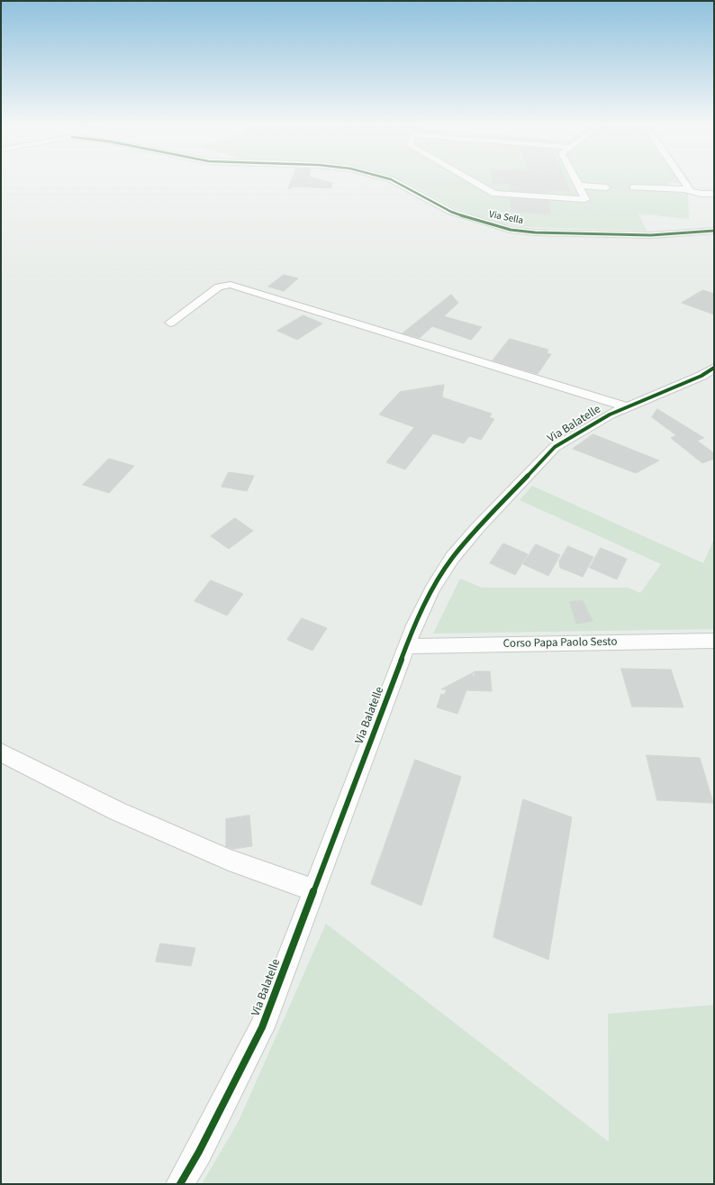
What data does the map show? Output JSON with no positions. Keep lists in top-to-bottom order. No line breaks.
{"streets":{"street":["Via Sella","Via Balatelle","Corso Papa Paolo Sesto"]},"crossings":[["Via Balatelle","Corso Papa Paolo Sesto"]]}
